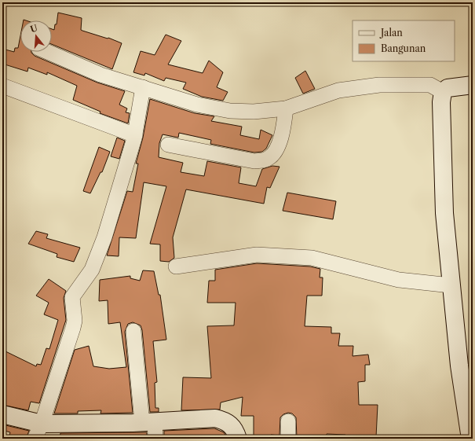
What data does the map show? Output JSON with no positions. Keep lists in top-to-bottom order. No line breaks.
{"legend":["Jalan","Bangunan"],"north":"top"}
